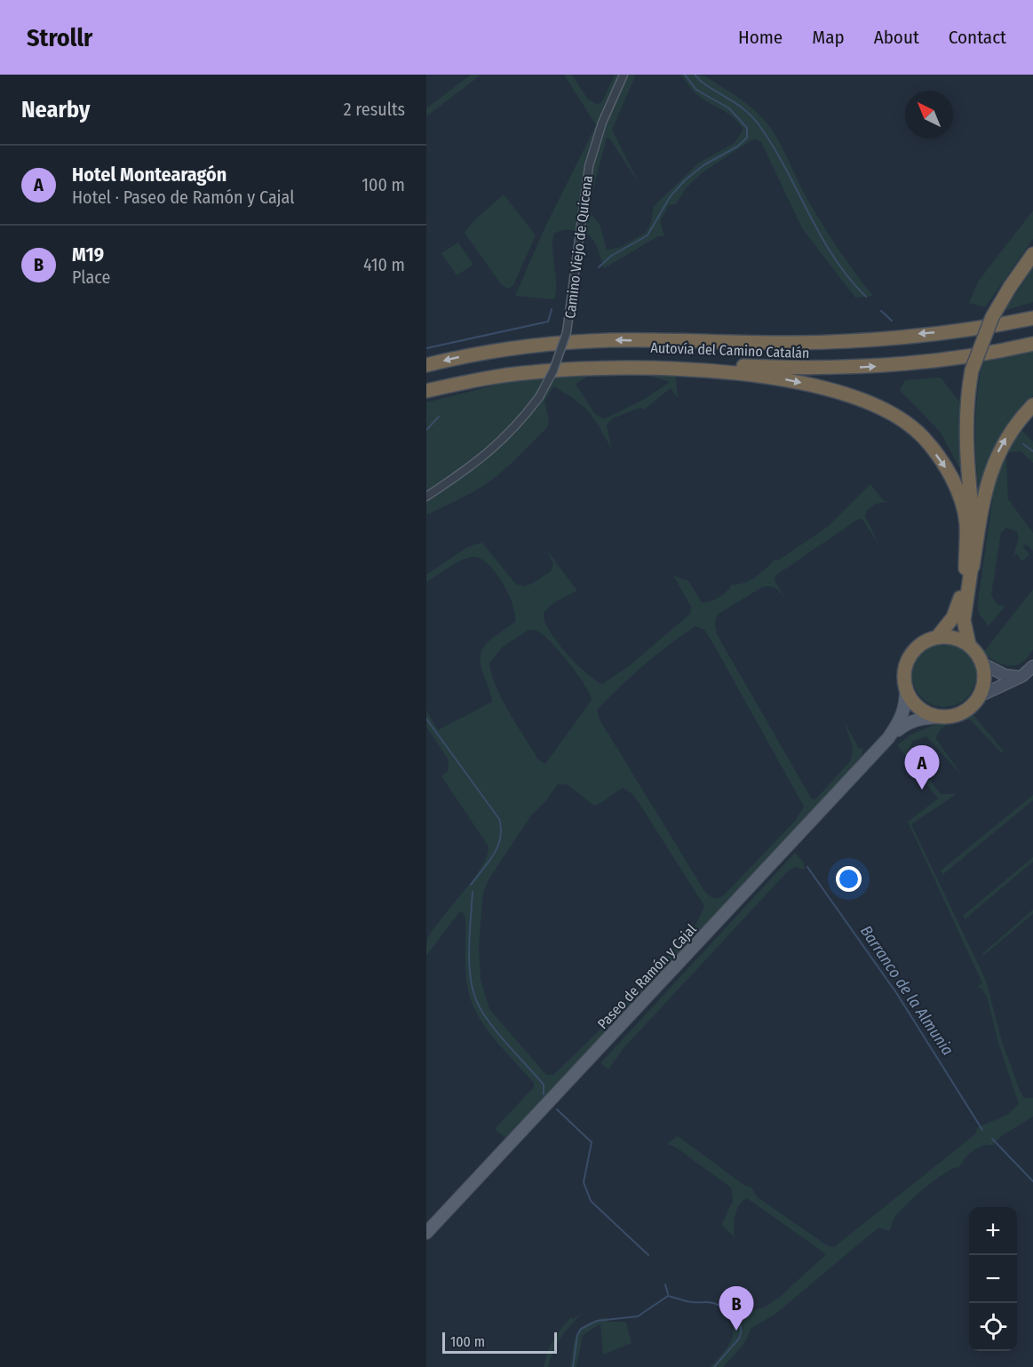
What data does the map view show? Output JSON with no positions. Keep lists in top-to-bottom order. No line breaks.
{"streets":{"highway":["Autovía del Camino Catalán"],"main road":["Paseo de Ramón y Cajal"],"street":["Camino Viejo de Quicena"]},"water":["Barranco de la Almunia"],"scale_bar":"100 m","north":"top left","page":{"header":"Strollr","nav":["Home","Map","About","Contact"],"heading":["Nearby","2 results"],"list":[{"mark":"A","name":"Hotel Montearagón","note":"Hotel · Paseo de Ramón y Cajal","value":"100 m"},{"mark":"B","name":"M19","note":"Place","value":"410 m"}],"pins":["A","B"],"map_buttons":["+","−"],"scale":"100 m"}}
